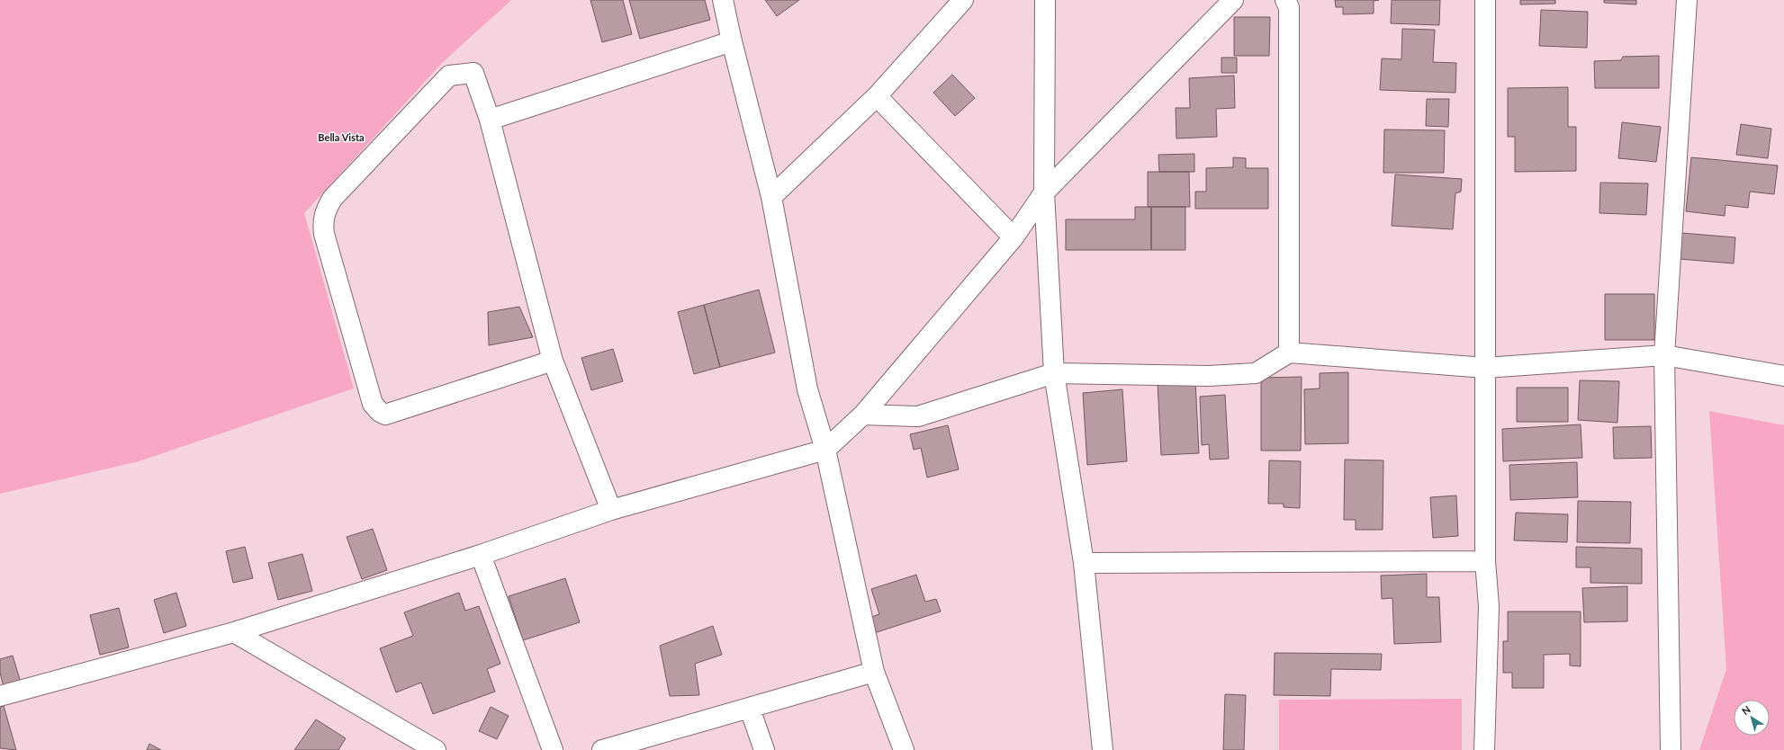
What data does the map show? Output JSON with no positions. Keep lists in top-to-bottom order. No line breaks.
{"districts":["Bella Vista"],"north":"top left"}
